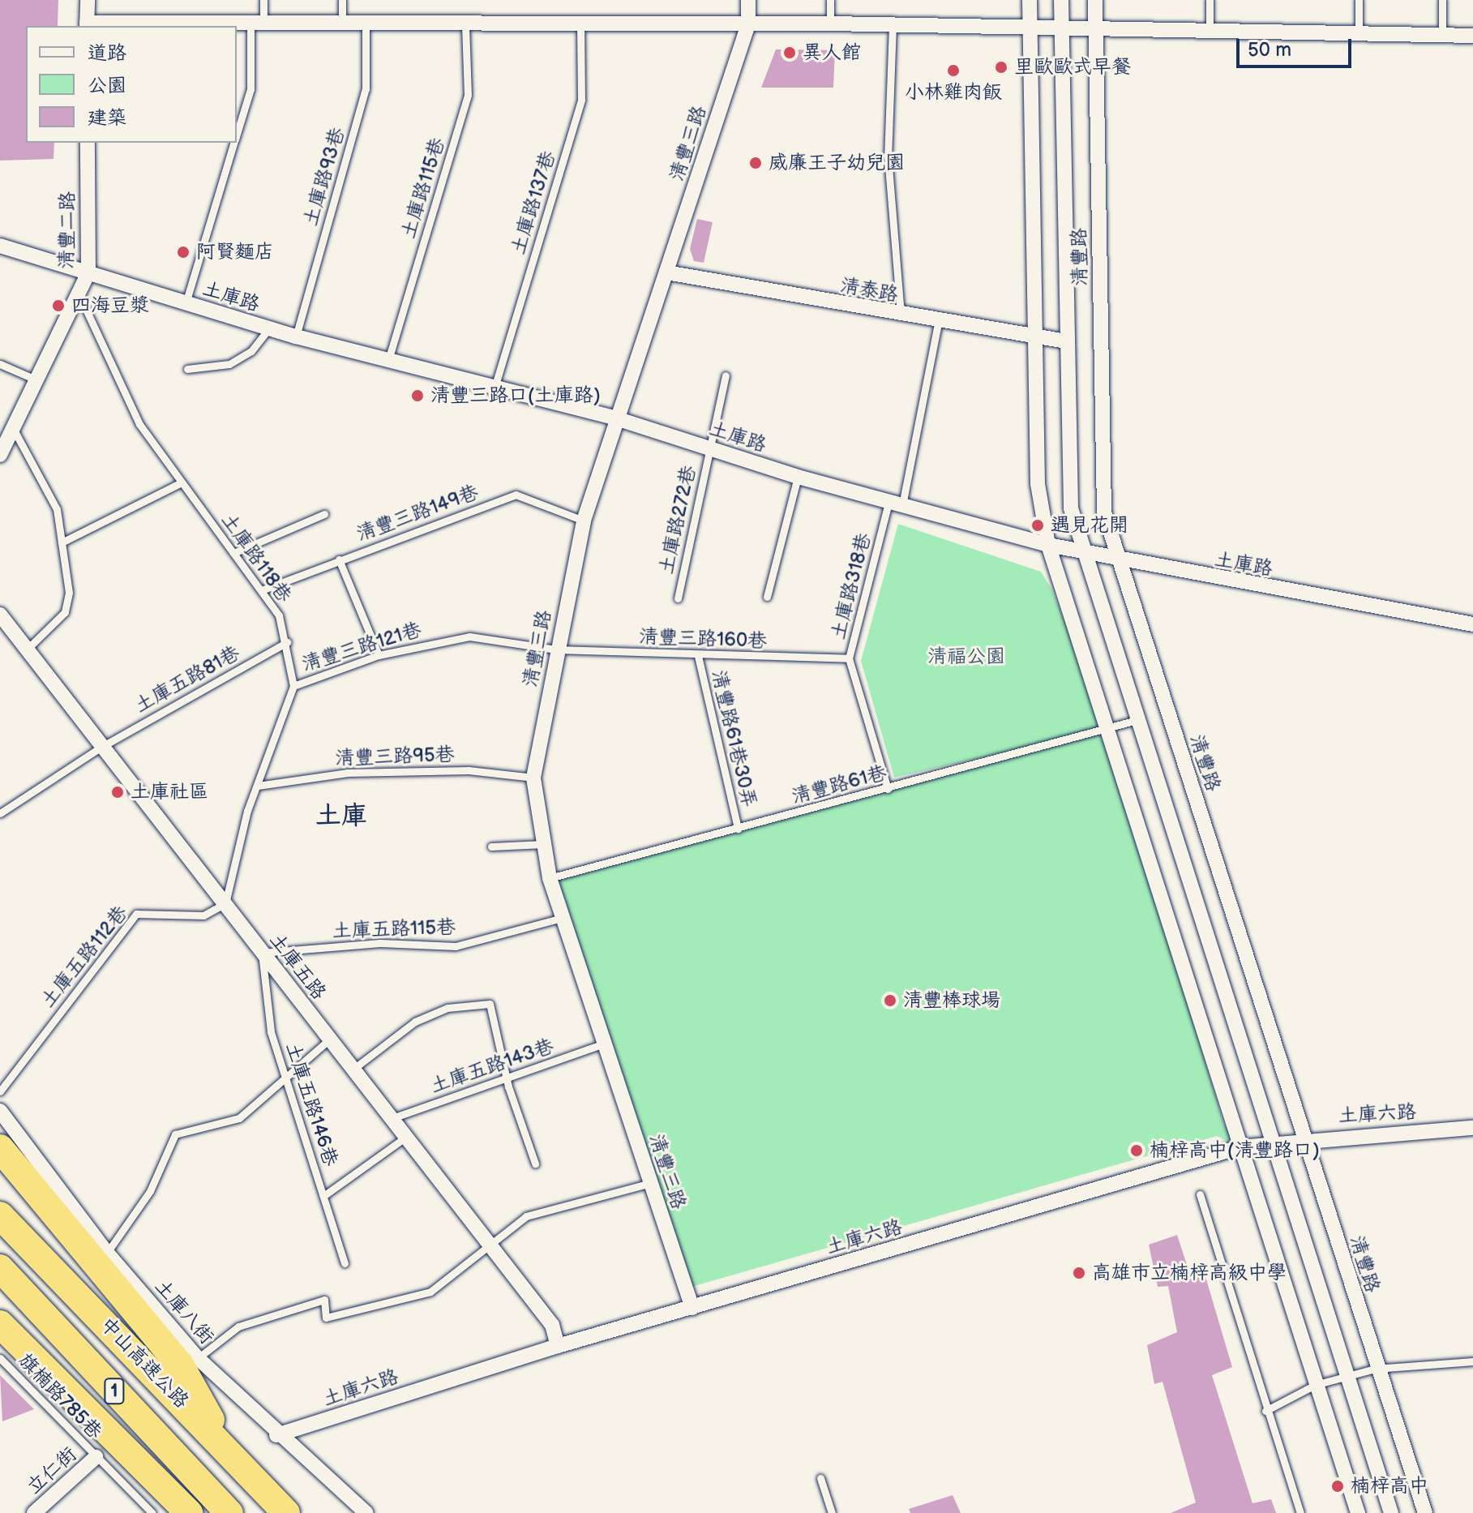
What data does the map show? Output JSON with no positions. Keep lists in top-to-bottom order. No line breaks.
{"streets":{"highway":["中山高速公路","1"],"street":["清豐三路","清豐二路","清豐路","清泰路","土庫路","土庫五路","土庫六路","土庫八街","立仁街"],"lane":["土庫路93巷","土庫路115巷","土庫路137巷","清豐三路149巷","土庫路272巷","土庫路118巷","土庫路318巷","清豐三路160巷","清豐三路121巷","土庫五路81巷","清豐路61巷30弄","清豐三路95巷","清豐路61巷","土庫五路115巷","土庫五路112巷","土庫五路143巷","土庫五路146巷","旗楠路785巷"]},"crossings":[["清豐三路","清泰路"],["清豐三路","土庫路"],["清豐三路","清豐三路149巷"],["清豐三路","清豐三路160巷"],["清豐三路","清豐三路121巷"],["清豐三路","清豐三路95巷"],["清豐三路","清豐路61巷"],["清豐三路","土庫五路115巷"],["清豐三路","土庫五路143巷"],["清豐三路","土庫六路"],["土庫路93巷","土庫路"],["土庫路115巷","土庫路"],["土庫路137巷","土庫路"],["清豐二路","土庫路"],["清豐二路","土庫路118巷"],["清豐路","清泰路"],["清豐路","土庫路"],["清豐路","清豐路61巷"],["清豐路","土庫六路"],["清泰路","土庫路318巷"],["土庫路","土庫路272巷"],["土庫路","土庫路318巷"],["清豐三路149巷","土庫路118巷"],["土庫路118巷","清豐三路121巷"],["土庫路118巷","土庫五路81巷"],["土庫路118巷","清豐三路95巷"],["土庫路118巷","土庫五路112巷"],["土庫路118巷","土庫五路"],["土庫路318巷","清豐三路160巷"],["土庫路318巷","清豐路61巷"],["清豐三路160巷","清豐三路121巷"],["清豐三路160巷","清豐路61巷30弄"],["土庫五路81巷","土庫五路"],["清豐路61巷30弄","清豐路61巷"],["土庫五路115巷","土庫五路"],["土庫五路115巷","土庫五路146巷"],["土庫五路112巷","土庫五路"],["土庫五路","土庫五路143巷"],["土庫五路","土庫五路146巷"],["土庫五路","土庫六路"],["土庫六路","土庫八街"],["旗楠路785巷","立仁街"]],"districts":["土庫"],"parks":["清福公園"],"places":["異人館","里歐歐式早餐","小林雞肉飯","威廉王子幼兒園","阿賢麵店","四海豆漿","清豐三路口(土庫路)","遇見花開","土庫社區","清豐棒球場","楠梓高中(清豐路口)","高雄市立楠梓高級中學","楠梓高中"],"legend":["道路","公園","建築"],"scale_bar":"50 m"}
